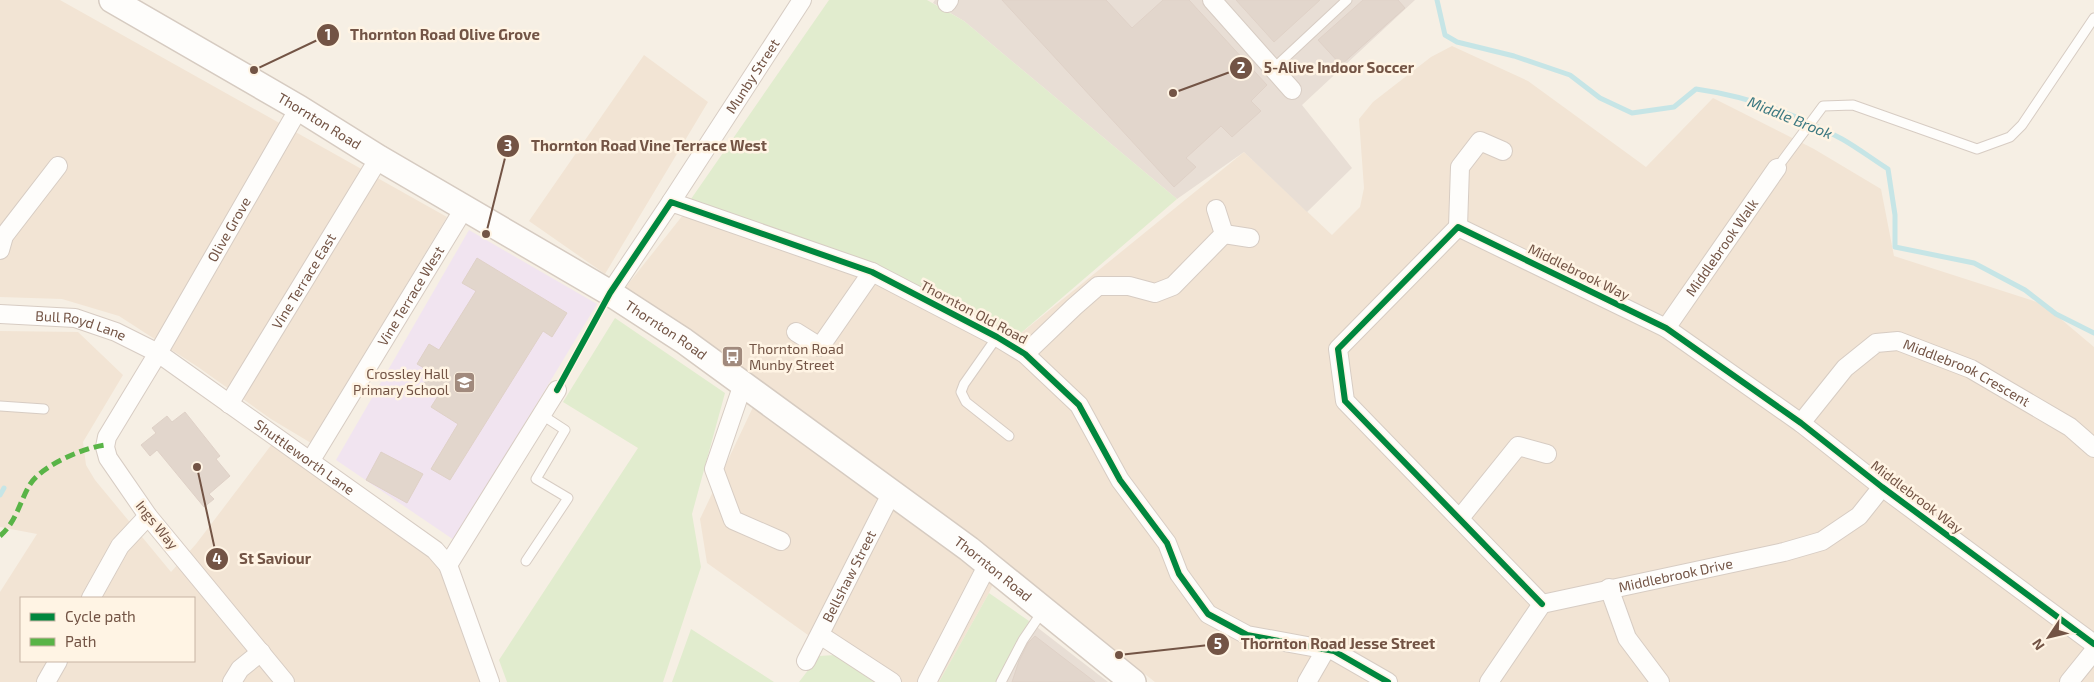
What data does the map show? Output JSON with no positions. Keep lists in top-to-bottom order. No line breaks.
{"streets":{"main road":["Thornton Road"],"street":["Munby Street","Olive Grove","Middlebrook Walk","Middlebrook Way","Vine Terrace East","Vine Terrace West","Thornton Old Road","Bull Royd Lane","Middlebrook Crescent","Shuttleworth Lane","Ings Way","Middlebrook Drive","Bellshaw Street"]},"crossings":[["Munby Street","Thornton Old Road"],["Thornton Road","Olive Grove"],["Thornton Road","Vine Terrace East"],["Thornton Road","Vine Terrace West"],["Thornton Road","Bellshaw Street"],["Olive Grove","Bull Royd Lane"],["Olive Grove","Shuttleworth Lane"],["Olive Grove","Ings Way"],["Middlebrook Walk","Middlebrook Way"],["Middlebrook Way","Middlebrook Crescent"],["Middlebrook Way","Middlebrook Drive"],["Vine Terrace East","Shuttleworth Lane"],["Vine Terrace West","Shuttleworth Lane"],["Bull Royd Lane","Shuttleworth Lane"],["Bull Royd Lane","Ings Way"],["Shuttleworth Lane","Ings Way"]],"water":["Middle Brook"],"places":{"other":["Thornton Road Olive Grove","5-Alive Indoor Soccer","Thornton Road Vine Terrace West","St Saviour","Thornton Road Jesse Street"],"bus stop":["Thornton Road Munby Street"],"school or university":["Crossley Hall Primary School"]},"legend":["Cycle path","Path"],"north":"bottom left"}
